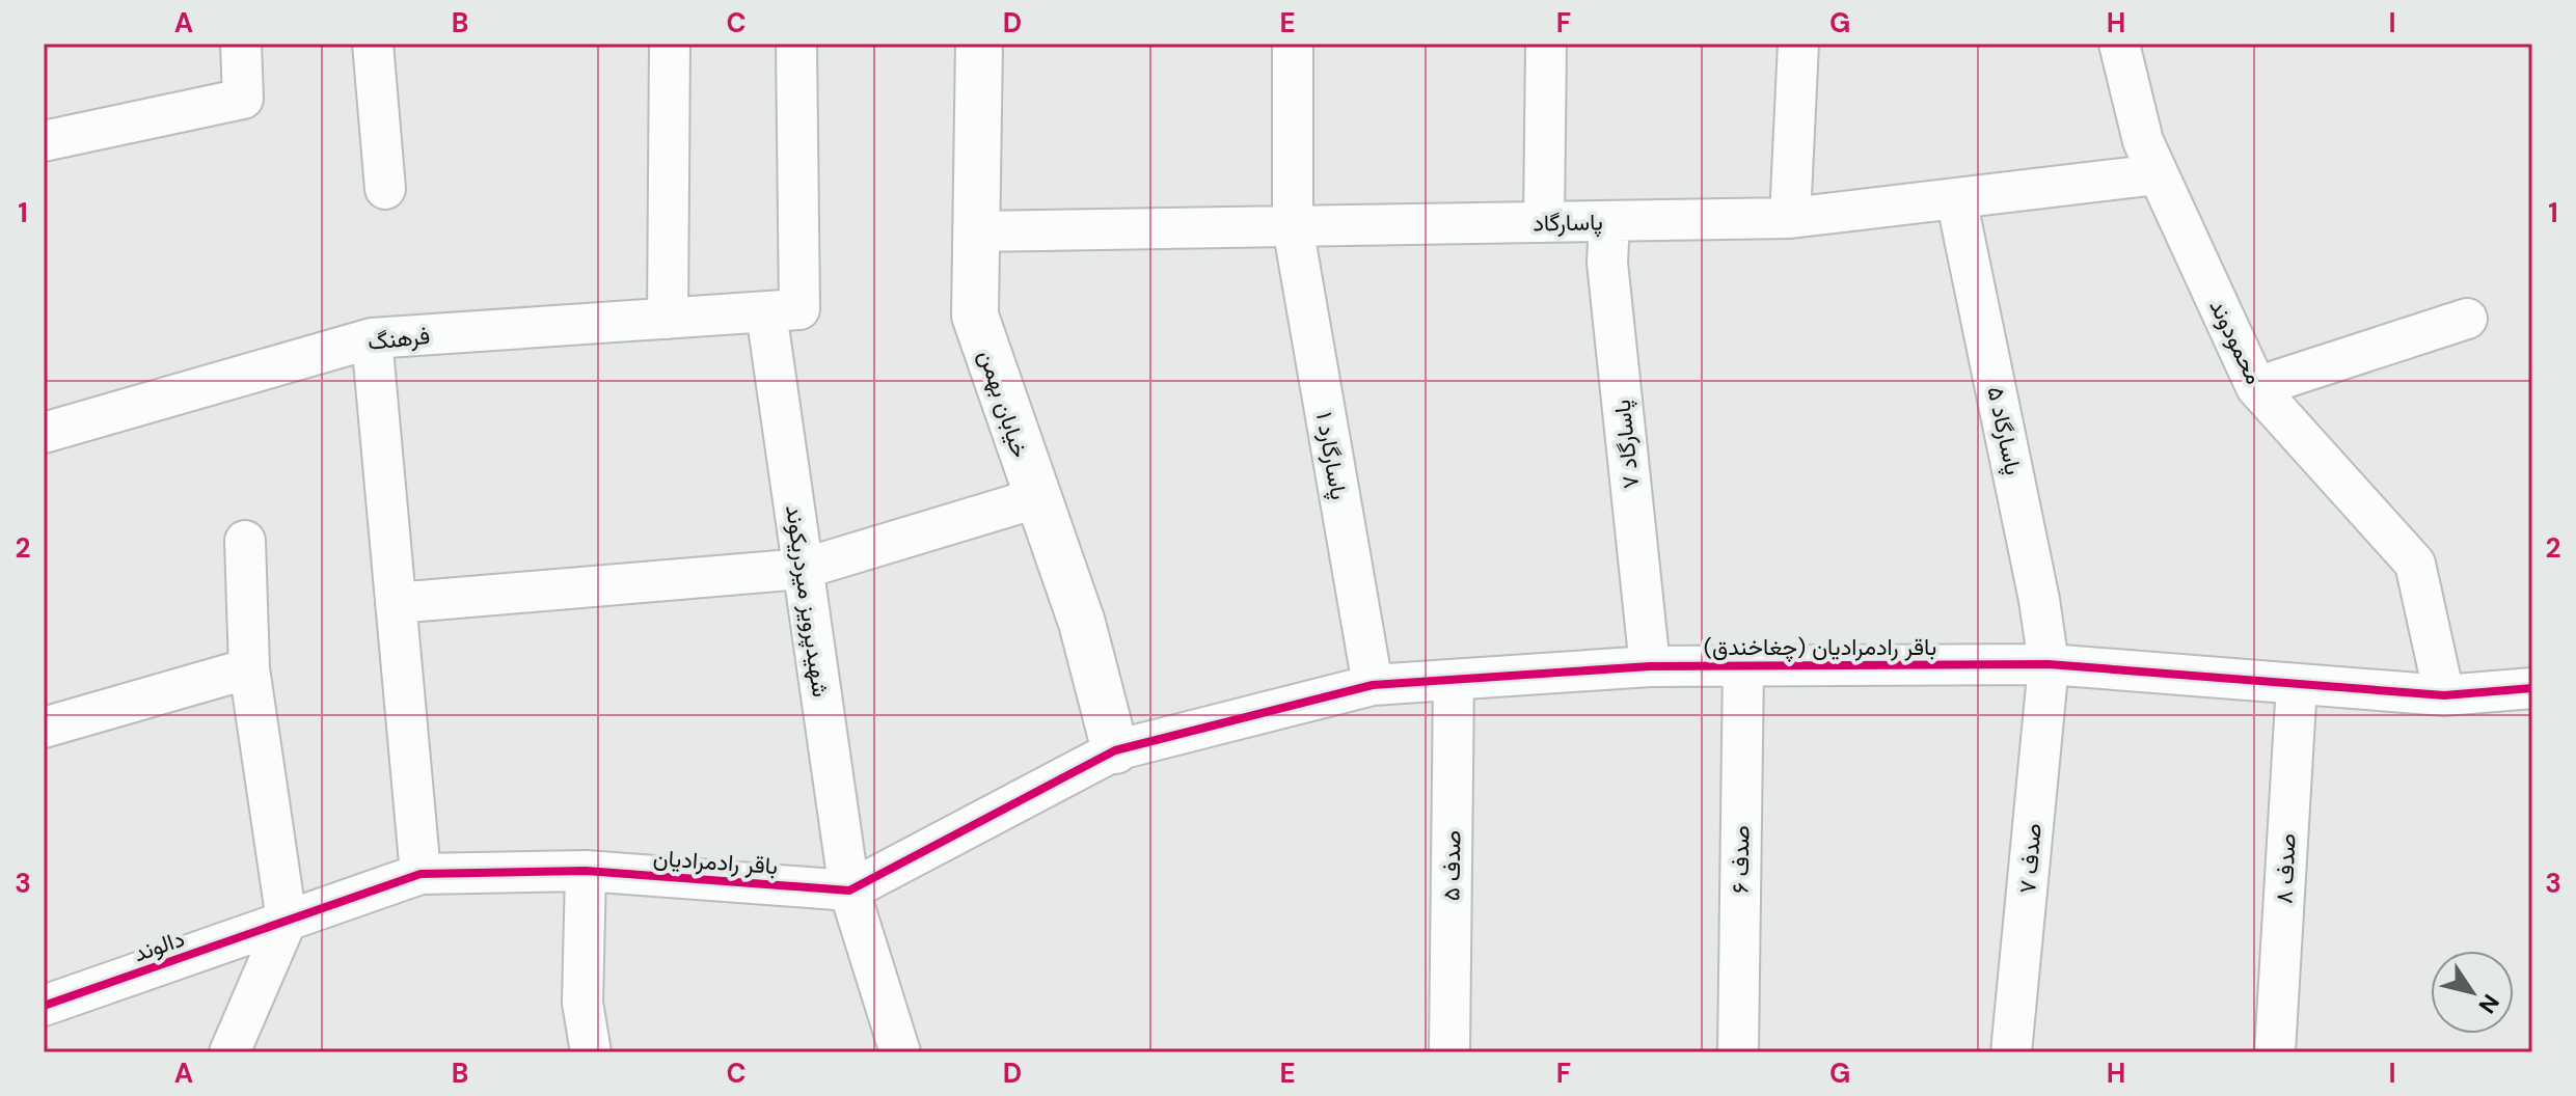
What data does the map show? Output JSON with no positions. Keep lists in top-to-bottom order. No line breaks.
{"streets":{"street":["پاسارگاد","فرهنگ","محمودوند","خیابان بهمن","پاسارگاد ۵","پاسارگاد ۷","پاسارگارد ۱","شهیدپرویز میردریکوند","باقر رادمرادیان (چغاخندق)","صدف ۷","صدف ۶","باقر رادمرادیان","صدف ۵","صدف ۸","دالوند"]},"crossings":[["پاسارگاد","محمودوند"],["پاسارگاد","خیابان بهمن"],["پاسارگاد","پاسارگاد ۵"],["پاسارگاد","پاسارگاد ۷"],["پاسارگاد","پاسارگارد ۱"],["فرهنگ","شهیدپرویز میردریکوند"],["محمودوند","باقر رادمرادیان (چغاخندق)"],["خیابان بهمن","باقر رادمرادیان (چغاخندق)"],["پاسارگاد ۵","باقر رادمرادیان (چغاخندق)"],["پاسارگاد ۵","صدف ۷"],["پاسارگاد ۷","باقر رادمرادیان (چغاخندق)"],["پاسارگارد ۱","باقر رادمرادیان (چغاخندق)"],["شهیدپرویز میردریکوند","باقر رادمرادیان"],["باقر رادمرادیان (چغاخندق)","صدف ۷"],["باقر رادمرادیان (چغاخندق)","صدف ۶"],["باقر رادمرادیان (چغاخندق)","صدف ۵"],["باقر رادمرادیان (چغاخندق)","صدف ۸"],["باقر رادمرادیان","دالوند"]],"north":"bottom right","grid":{"columns":["A","B","C","D","E","F","G","H","I"],"rows":["1","2","3"]}}
